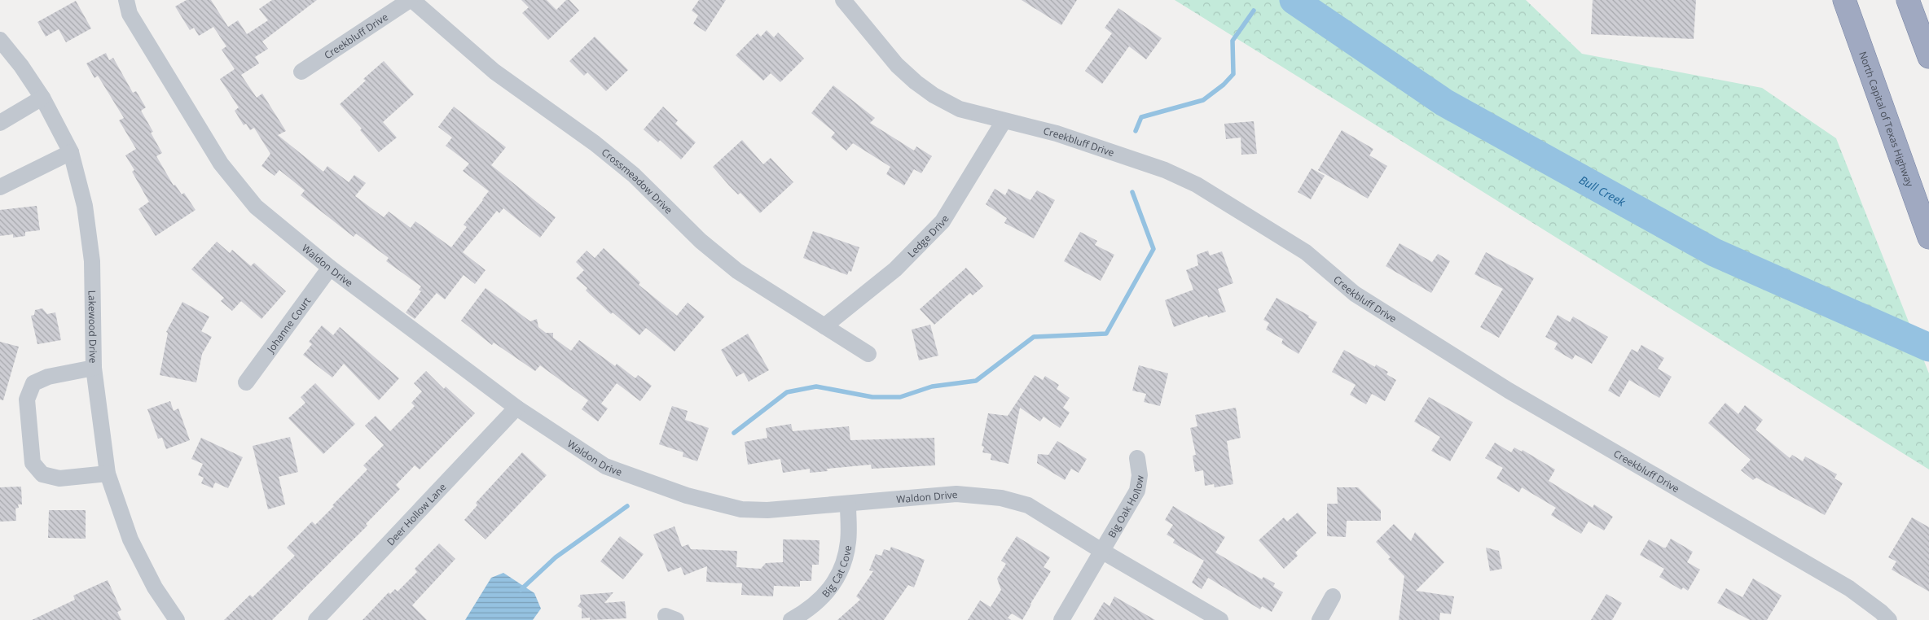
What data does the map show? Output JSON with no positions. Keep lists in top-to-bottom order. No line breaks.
{"streets":{"highway":["North Capital of Texas Highway"],"street":["Creekbluff Drive","Crossmeadow Drive","Ledge Drive","Waldon Drive","Johanne Court","Lakewood Drive","Big Oak Hollow","Deer Hollow Lane","Big Cat Cove"]},"crossings":[["Creekbluff Drive","Crossmeadow Drive"],["Creekbluff Drive","Ledge Drive"],["Crossmeadow Drive","Ledge Drive"],["Waldon Drive","Johanne Court"],["Waldon Drive","Big Oak Hollow"],["Waldon Drive","Deer Hollow Lane"],["Waldon Drive","Big Cat Cove"]],"water":["Bull Creek"]}
